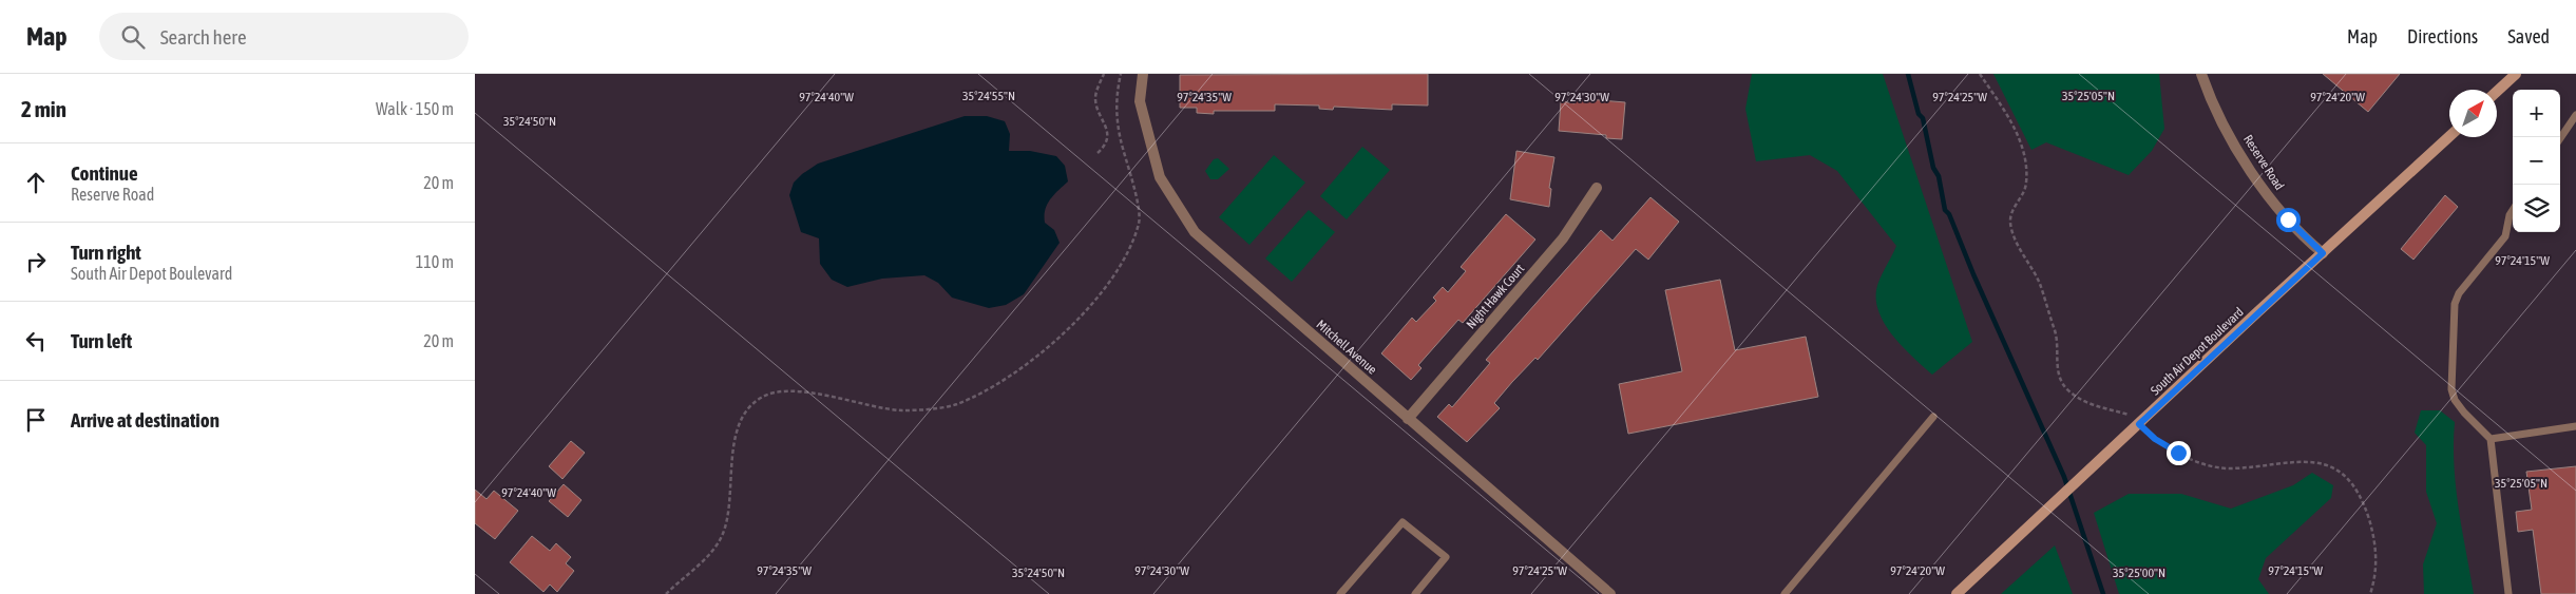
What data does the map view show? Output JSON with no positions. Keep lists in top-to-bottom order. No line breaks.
{"streets":{"street":["Reserve Road","Night Hawk Court","Mitchell Avenue","South Air Depot Boulevard"]},"crossings":[["Reserve Road","South Air Depot Boulevard"],["Night Hawk Court","Mitchell Avenue"]],"north":"top right","page":{"header":"Map","search":"Search here","nav":["Map","Directions","Saved"],"heading":["2 min","Walk · 150 m"],"map_buttons":["+","−"],"list":[["Continue","Reserve Road","20 m"],["Turn right","South Air Depot Boulevard","110 m"],["Turn left","20 m"],"Arrive at destination"]},"coordinates":["35°24'55\"N","35°25'05\"N","97°24'40\"W","97°24'35\"W","97°24'30\"W","97°24'25\"W","97°24'20\"W","35°24'50\"N","97°24'15\"W","35°25'00\"N"]}
